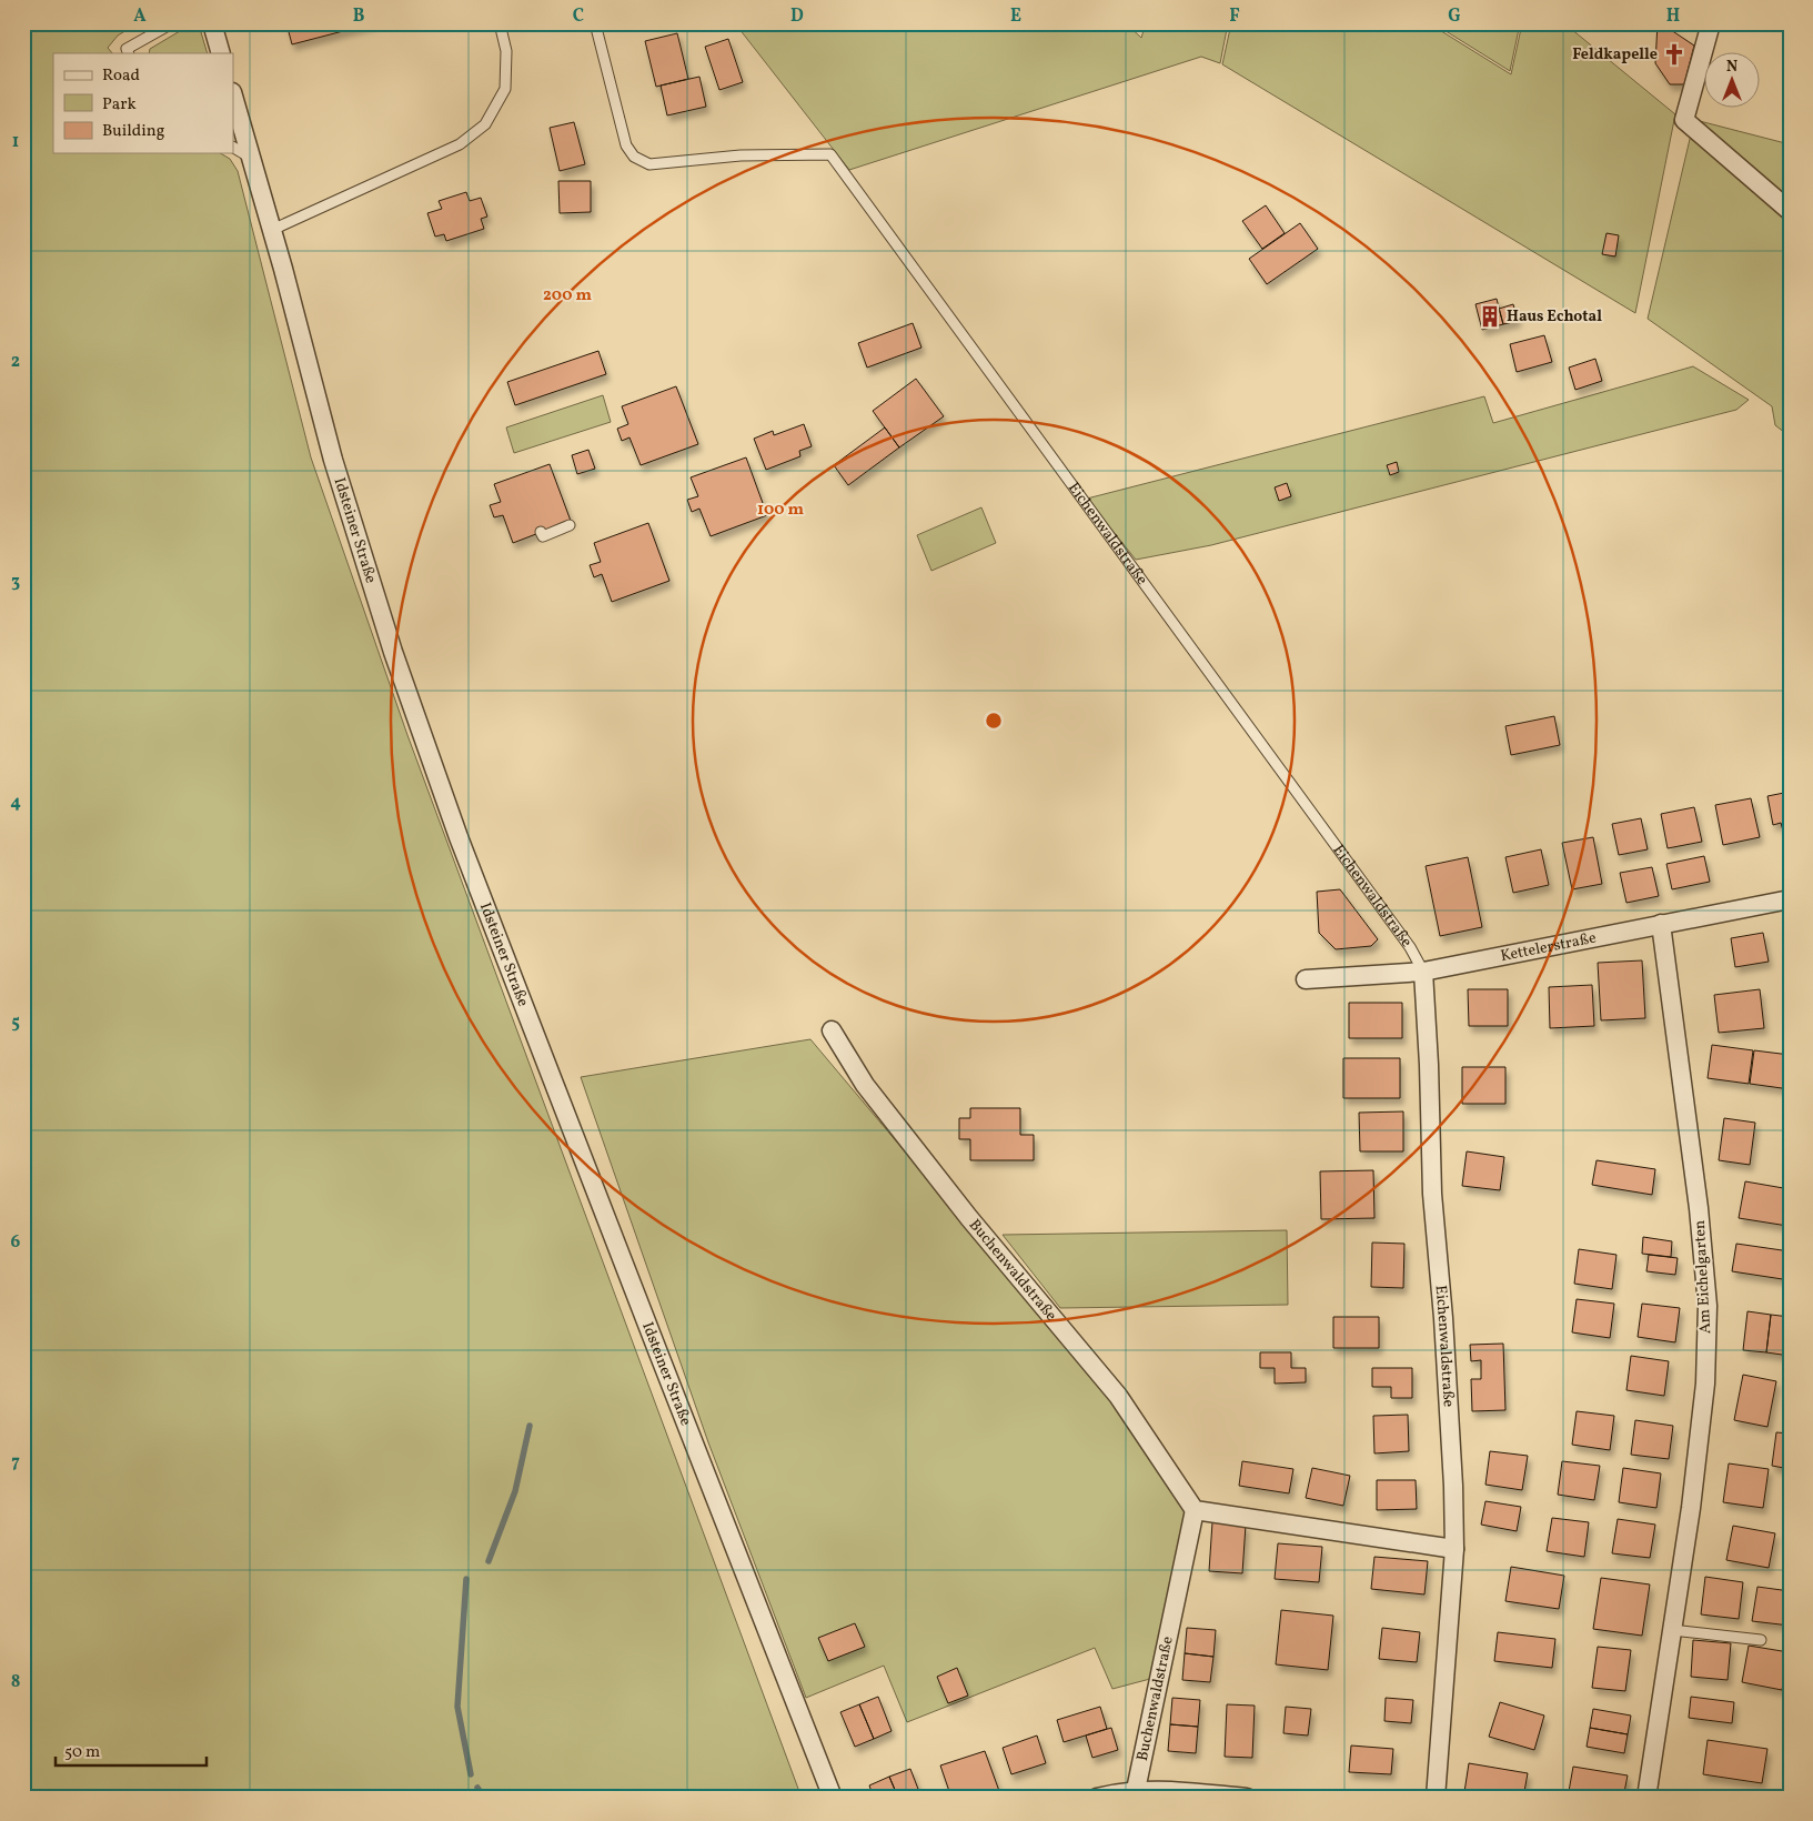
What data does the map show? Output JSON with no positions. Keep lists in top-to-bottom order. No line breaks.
{"streets":{"street":["Idsteiner Straße","Eichenwaldstraße","Kettelerstraße","Buchenwaldstraße","Am Eichelgarten"]},"crossings":[["Eichenwaldstraße","Kettelerstraße"],["Kettelerstraße","Am Eichelgarten"]],"places":{"church":["Feldkapelle"],"building":["Haus Echotal"]},"legend":["Road","Park","Building"],"scale_bar":"50 m","north":"top","grid":{"columns":["A","B","C","D","E","F","G","H"],"rows":["1","2","3","4","5","6","7","8"]},"rings":["200 m","100 m"]}
